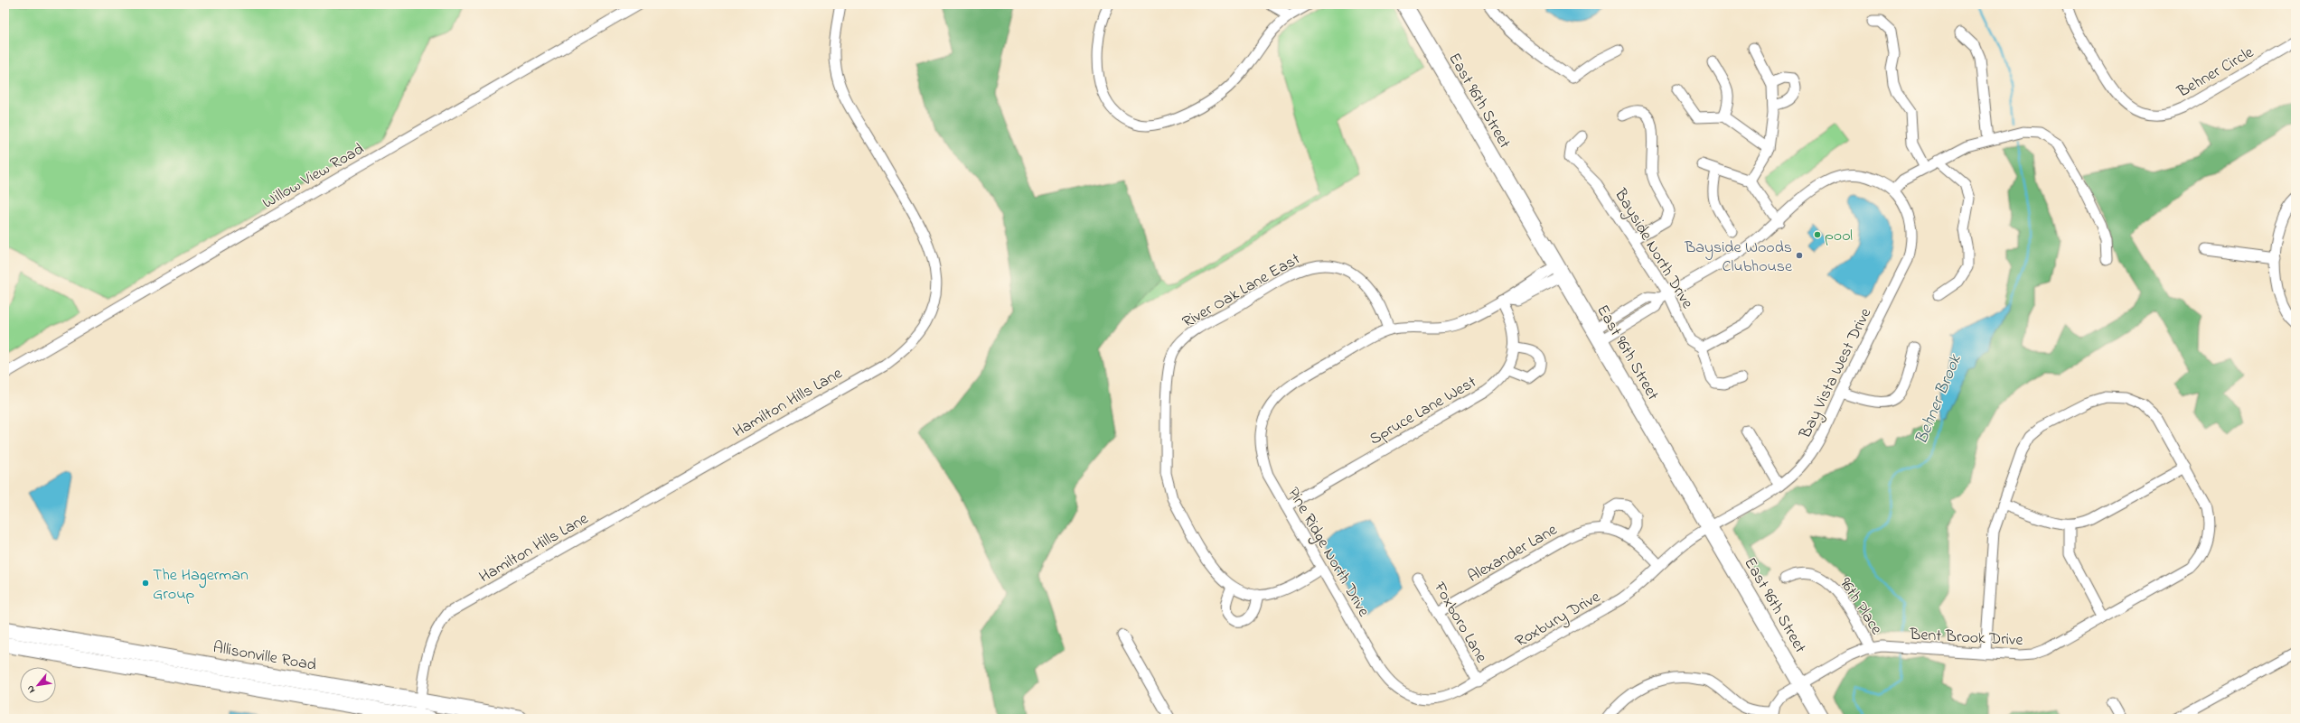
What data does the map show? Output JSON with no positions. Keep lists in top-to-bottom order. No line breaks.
{"streets":{"main road":["East 96th Street","Allisonville Road"],"street":["Behner Circle","Willow View Road","Bayside North Drive","River Oak Lane East","Bay Vista West Drive","Hamilton Hills Lane","Spruce Lane West","Pine Ridge North Drive","Alexander Lane","96th Place","Roxbury Drive","Foxboro Lane","Bent Brook Drive"]},"crossings":[["East 96th Street","Bay Vista West Drive"],["East 96th Street","Roxbury Drive"],["East 96th Street","Bent Brook Drive"],["River Oak Lane East","Pine Ridge North Drive"],["Bay Vista West Drive","Roxbury Drive"],["Hamilton Hills Lane","Allisonville Road"],["Spruce Lane West","Pine Ridge North Drive"],["Pine Ridge North Drive","Roxbury Drive"],["Alexander Lane","Roxbury Drive"],["Alexander Lane","Foxboro Lane"],["96th Place","Bent Brook Drive"],["Roxbury Drive","Foxboro Lane"]],"water":["Behner Brook"],"places":["pool","Bayside Woods Clubhouse","The Hagerman Group"],"north":"bottom left"}
